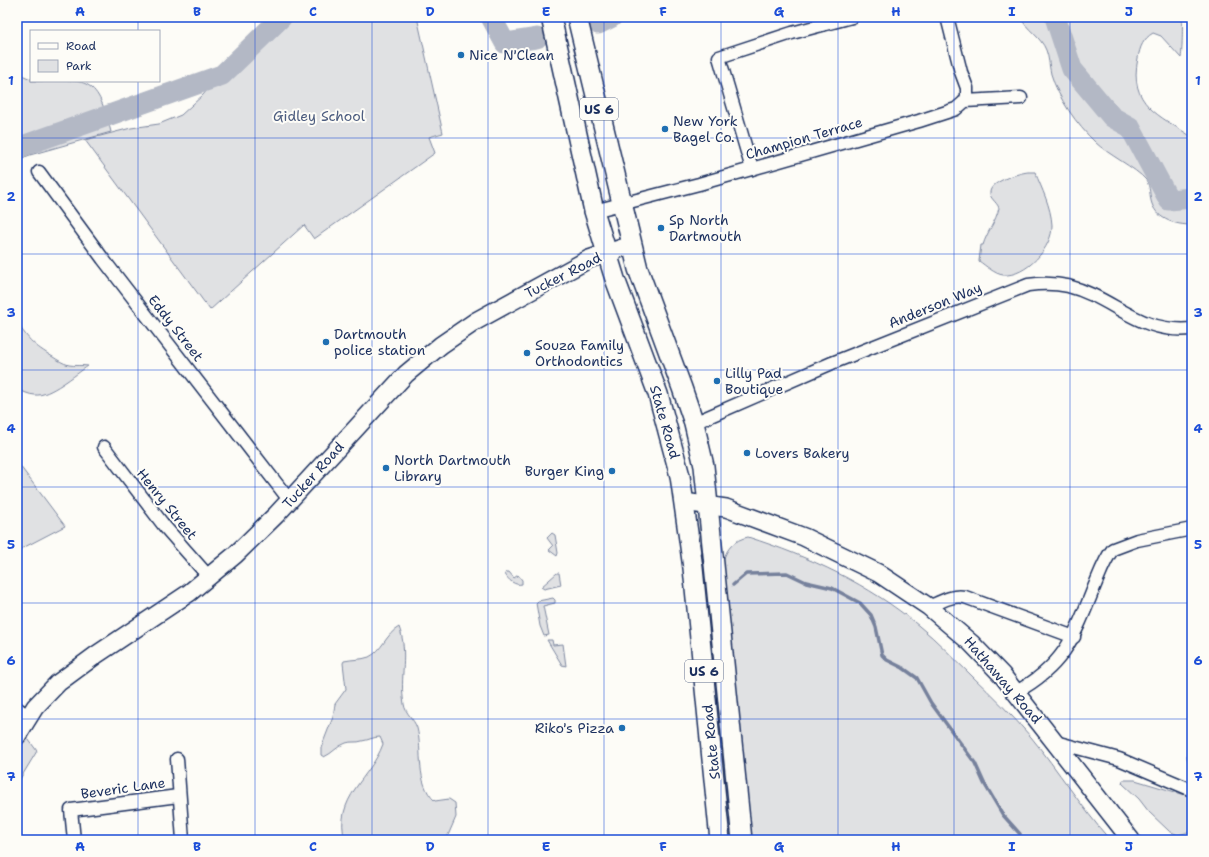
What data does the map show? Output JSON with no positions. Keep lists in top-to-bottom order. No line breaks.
{"streets":{"main road":["US 6","Tucker Road","State Road","Hathaway Road"],"street":["Champion Terrace","Anderson Way","Eddy Street","Henry Street","Beveric Lane"]},"crossings":[["Champion Terrace","State Road"],["Tucker Road","Eddy Street"],["Tucker Road","State Road"],["Tucker Road","Henry Street"],["Anderson Way","State Road"],["State Road","Hathaway Road"]],"parks":["Gidley School"],"places":["Nice N'Clean","New York Bagel Co.","Sp North Dartmouth","Dartmouth police station","Souza Family Orthodontics","Lilly Pad Boutique","Lovers Bakery","North Dartmouth Library","Burger King","Riko's Pizza"],"legend":["Road","Park"],"grid":{"columns":["A","B","C","D","E","F","G","H","I","J"],"rows":["1","2","3","4","5","6","7"]}}
